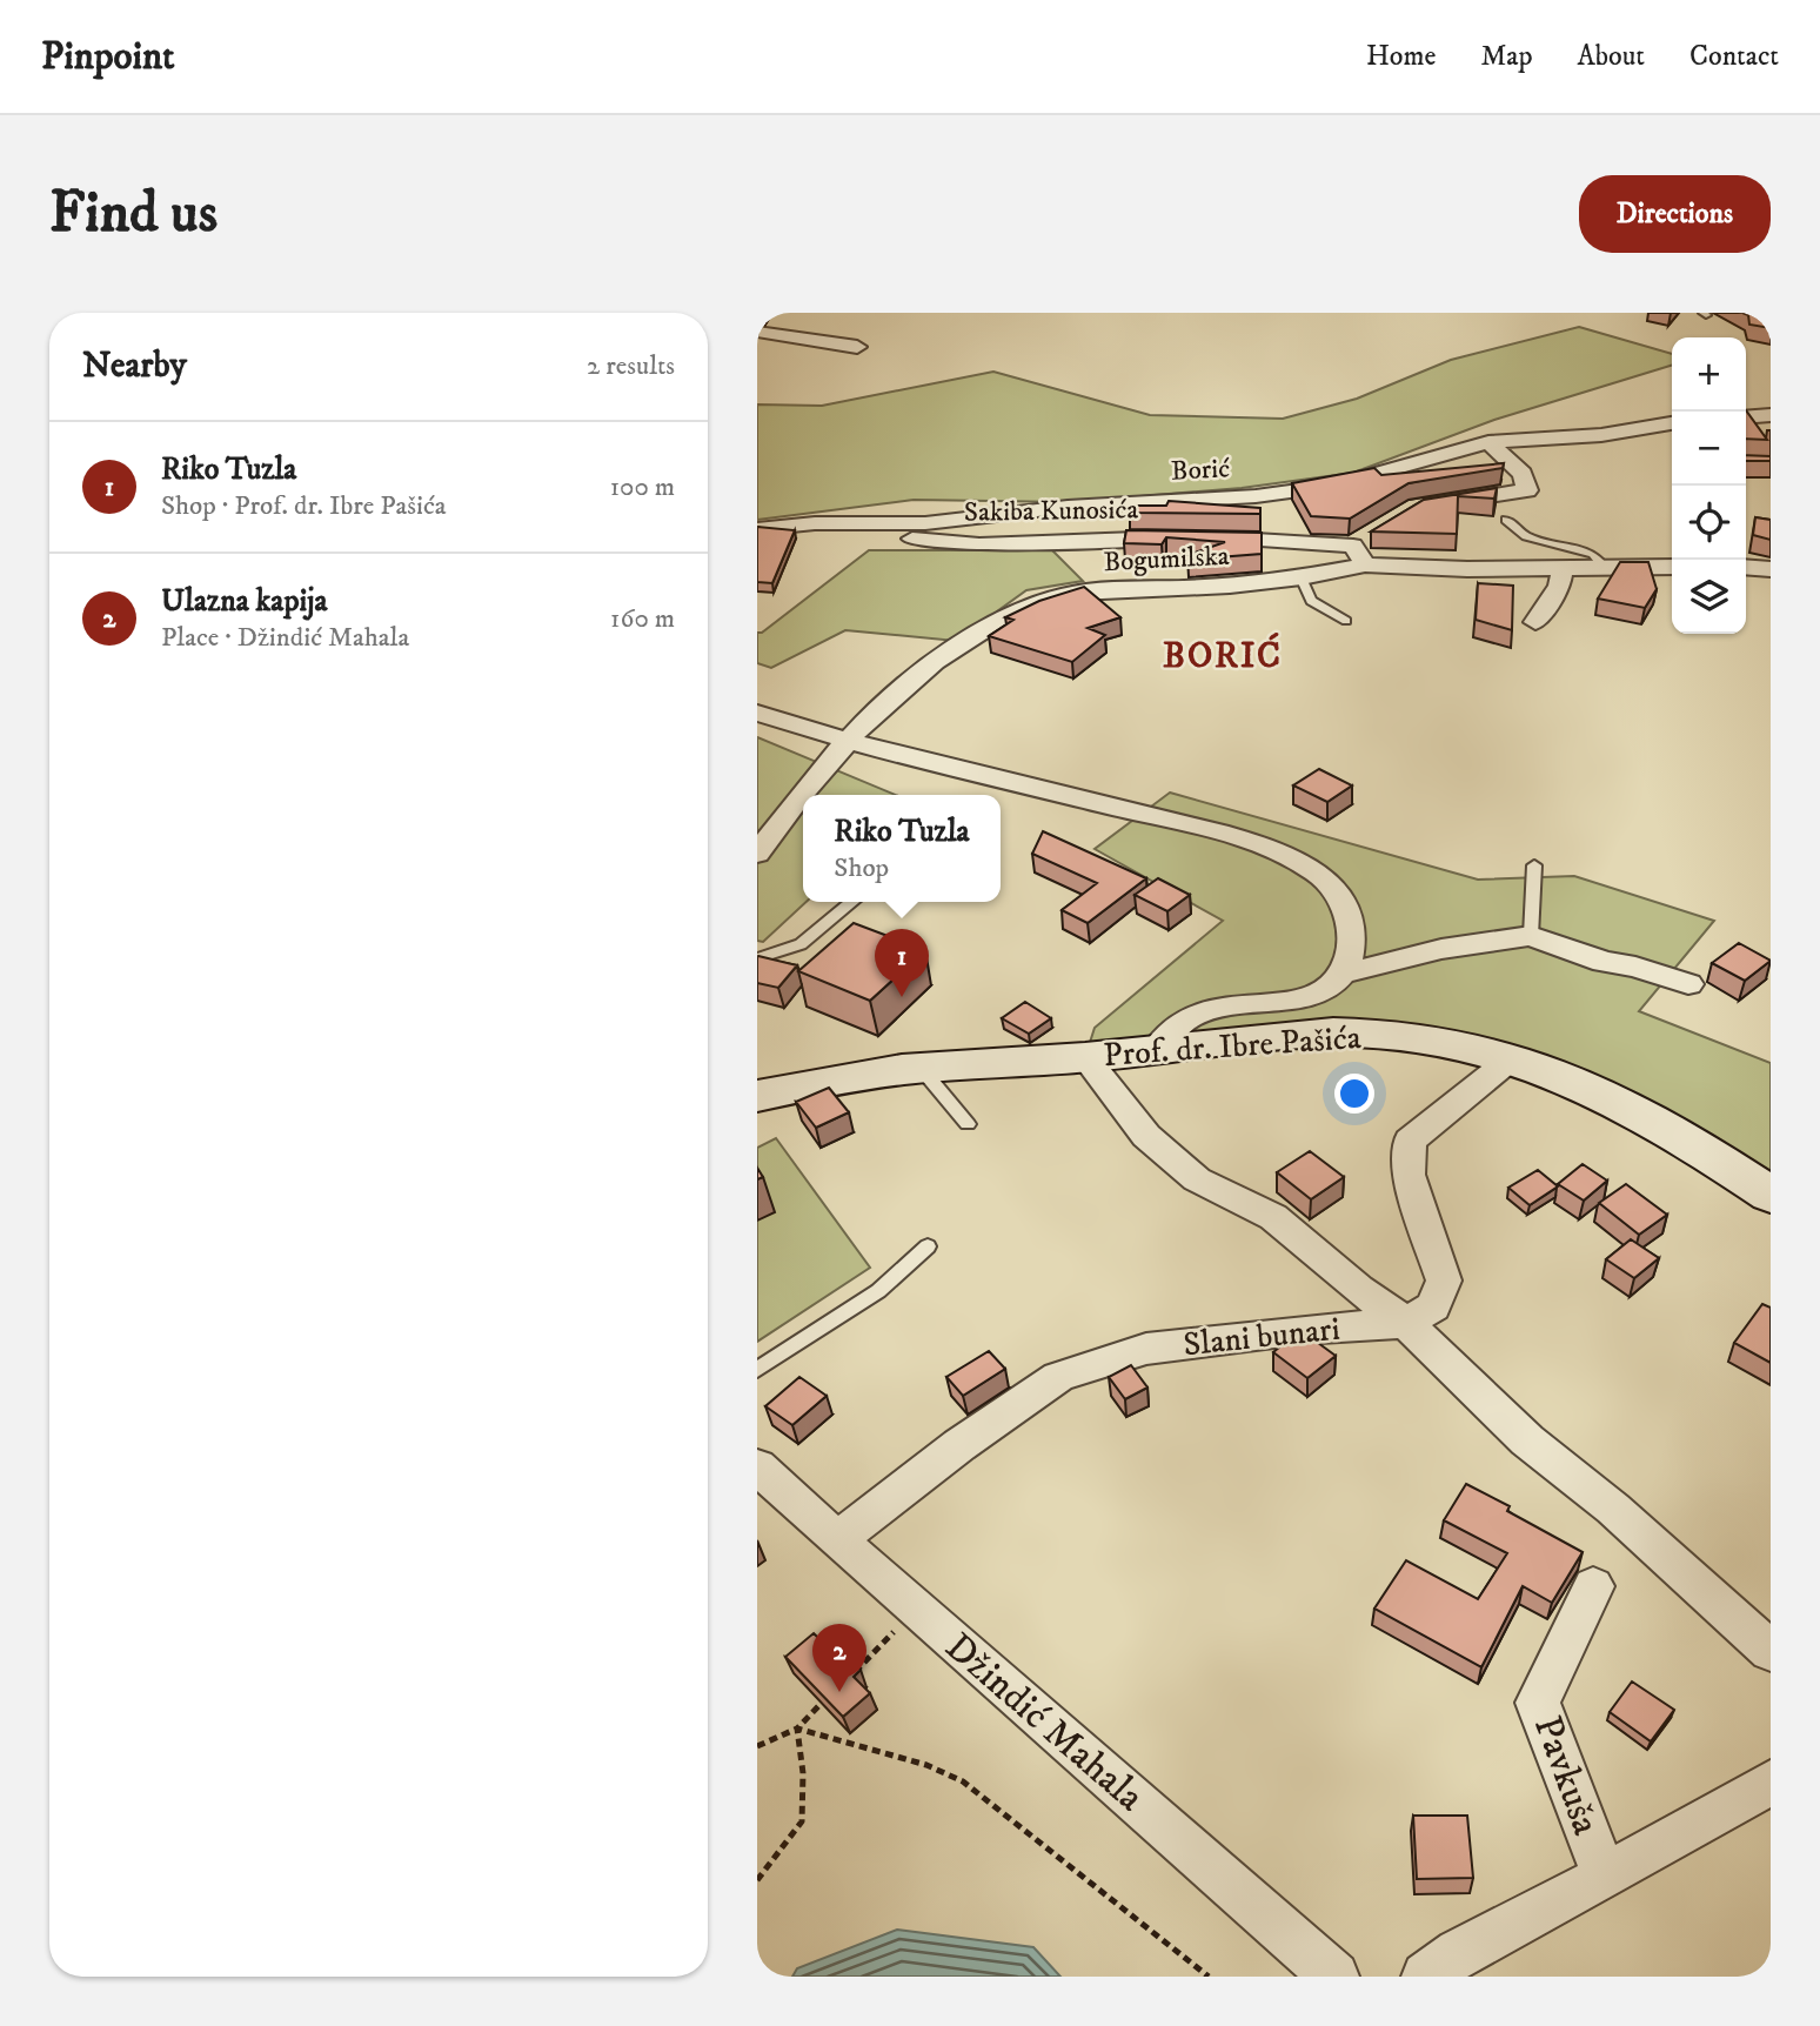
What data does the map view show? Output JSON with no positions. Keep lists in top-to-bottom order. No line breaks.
{"streets":{"street":["Borić","Sakiba Kunosića","Bogumilska","Prof. dr. Ibre Pašića","Slani bunari","Džindić Mahala","Pavkuša"]},"crossings":[["Borić","Sakiba Kunosića"],["Sakiba Kunosića","Bogumilska"],["Slani bunari","Džindić Mahala"]],"districts":["BORIĆ"],"page":{"header":"Pinpoint","nav":["Home","Map","About","Contact"],"buttons":"Directions","title":"Find us","heading":["Nearby","2 results"],"map_buttons":["+","−"],"list":[{"mark":"1","name":"Riko Tuzla","note":"Shop · Prof. dr. Ibre Pašića","value":"100 m"},{"mark":"2","name":"Ulazna kapija","note":"Place · Džindić Mahala","value":"160 m"}],"popup":["Riko Tuzla","Shop"],"pins":["1","2"]}}
